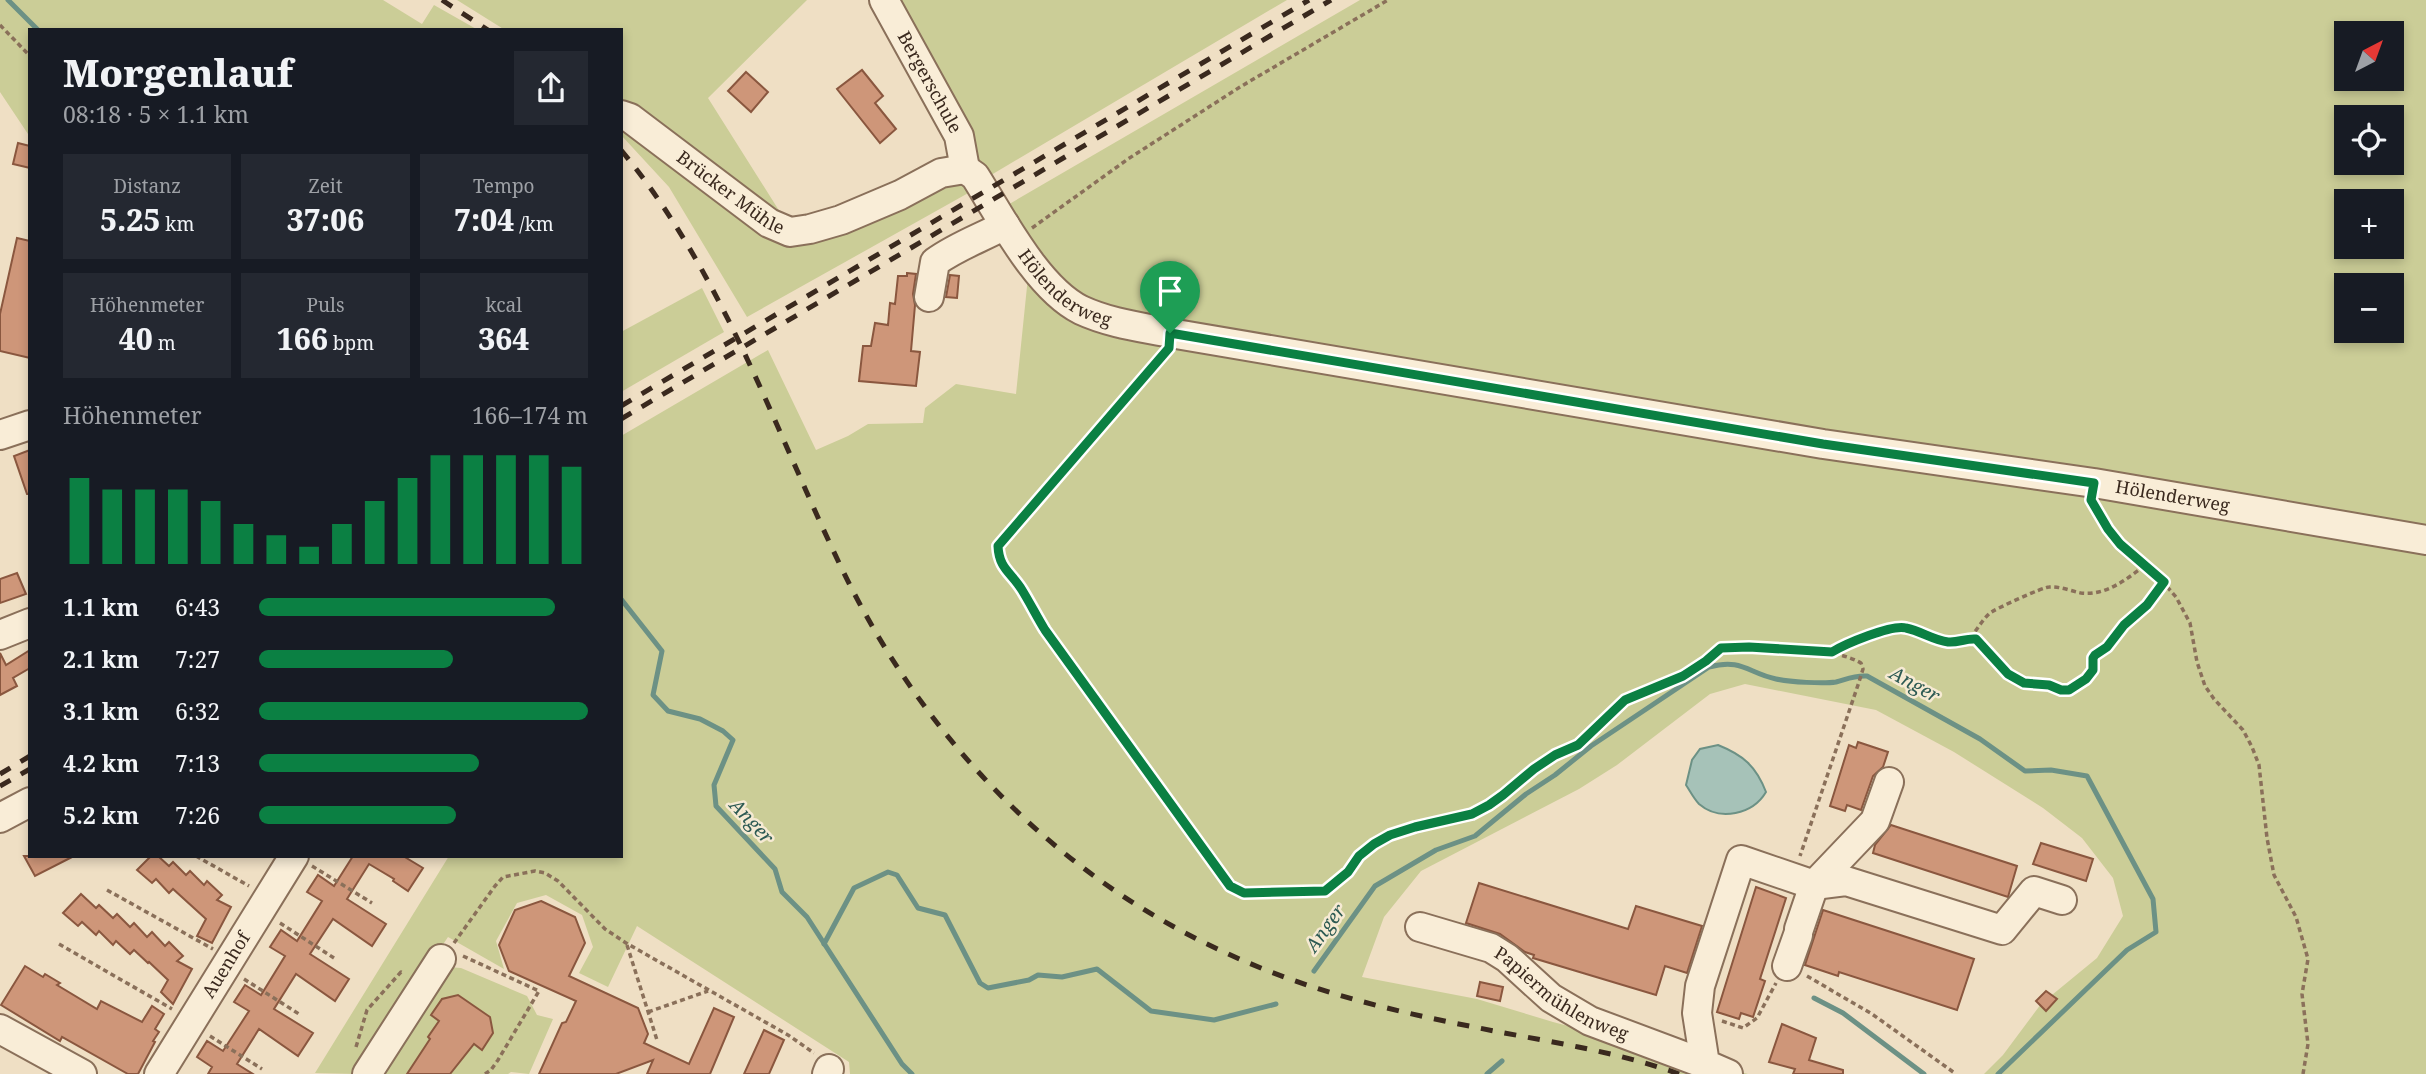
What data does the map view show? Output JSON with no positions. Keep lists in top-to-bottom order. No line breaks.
{"streets":{"street":["Bergerschule","Brücker Mühle","Hölenderweg","Auenhof","Papiermühlenweg"]},"crossings":[["Bergerschule","Brücker Mühle"],["Bergerschule","Hölenderweg"],["Brücker Mühle","Hölenderweg"]],"water":["Anger"],"north":"top right","page":{"map_buttons":["+","−"],"heading":["Morgenlauf","08:18 · 5 × 1.1 km"],"stats":[["Distanz","5.25 km"],["Zeit","37:06"],["Tempo","7:04 /km"],["Höhenmeter","40 m"],["Puls","166 bpm"],["kcal","364"]],"chart":["Höhenmeter","166–174 m"],"list":[{"name":"1.1 km","note":"6:43"},{"name":"2.1 km","note":"7:27"},{"name":"3.1 km","note":"6:32"},{"name":"4.2 km","note":"7:13"},{"name":"5.2 km","note":"7:26"}]}}
